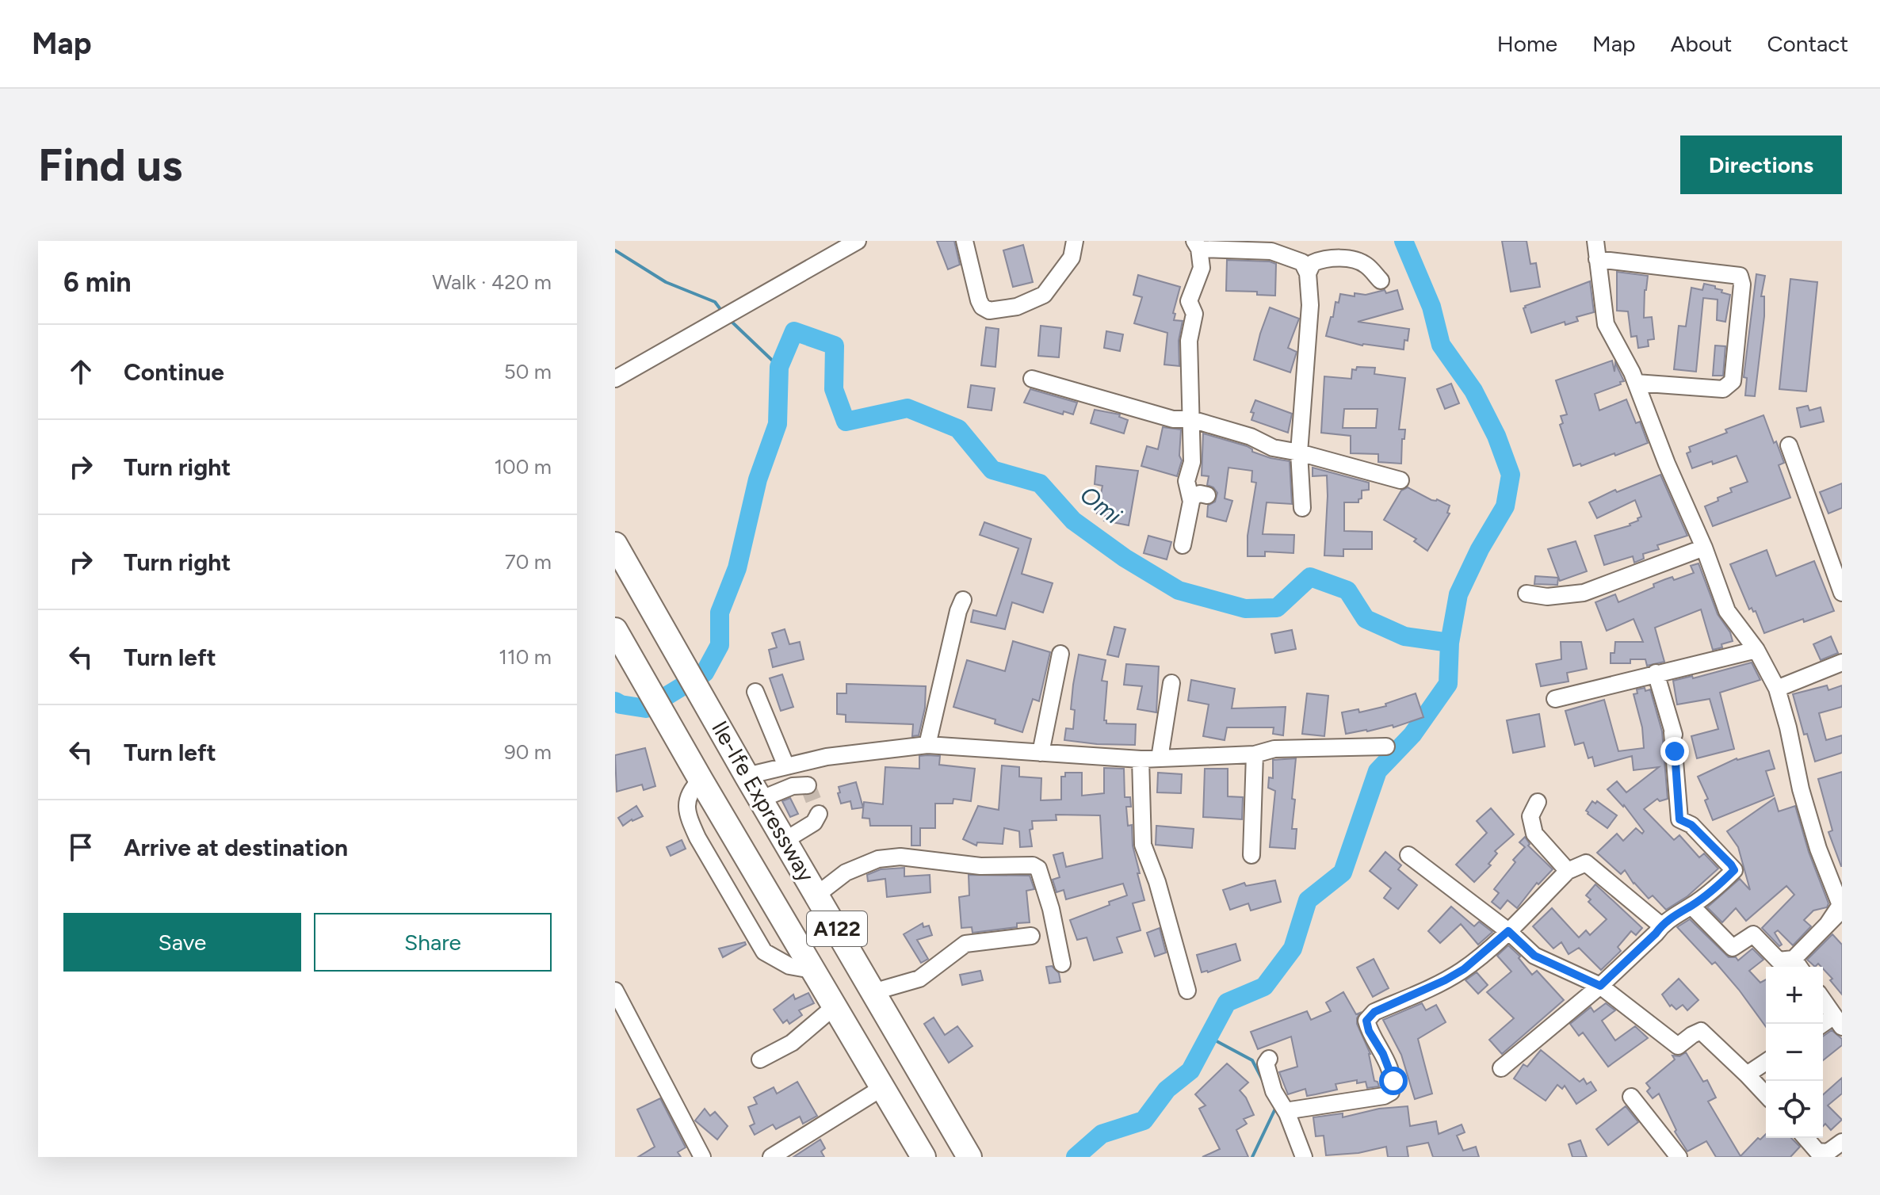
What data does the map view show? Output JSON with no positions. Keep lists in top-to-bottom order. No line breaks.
{"streets":{"highway":["Ile-Ife Expressway","A122"]},"water":["Omi"],"page":{"header":"Map","nav":["Home","Map","About","Contact"],"buttons":["Directions",["Save","Share"]],"title":"Find us","heading":["6 min","Walk · 420 m"],"list":[["Continue","50 m"],["Turn right","100 m"],["Turn right","70 m"],["Turn left","110 m"],["Turn left","90 m"],"Arrive at destination"],"map_buttons":["+","−"]}}
